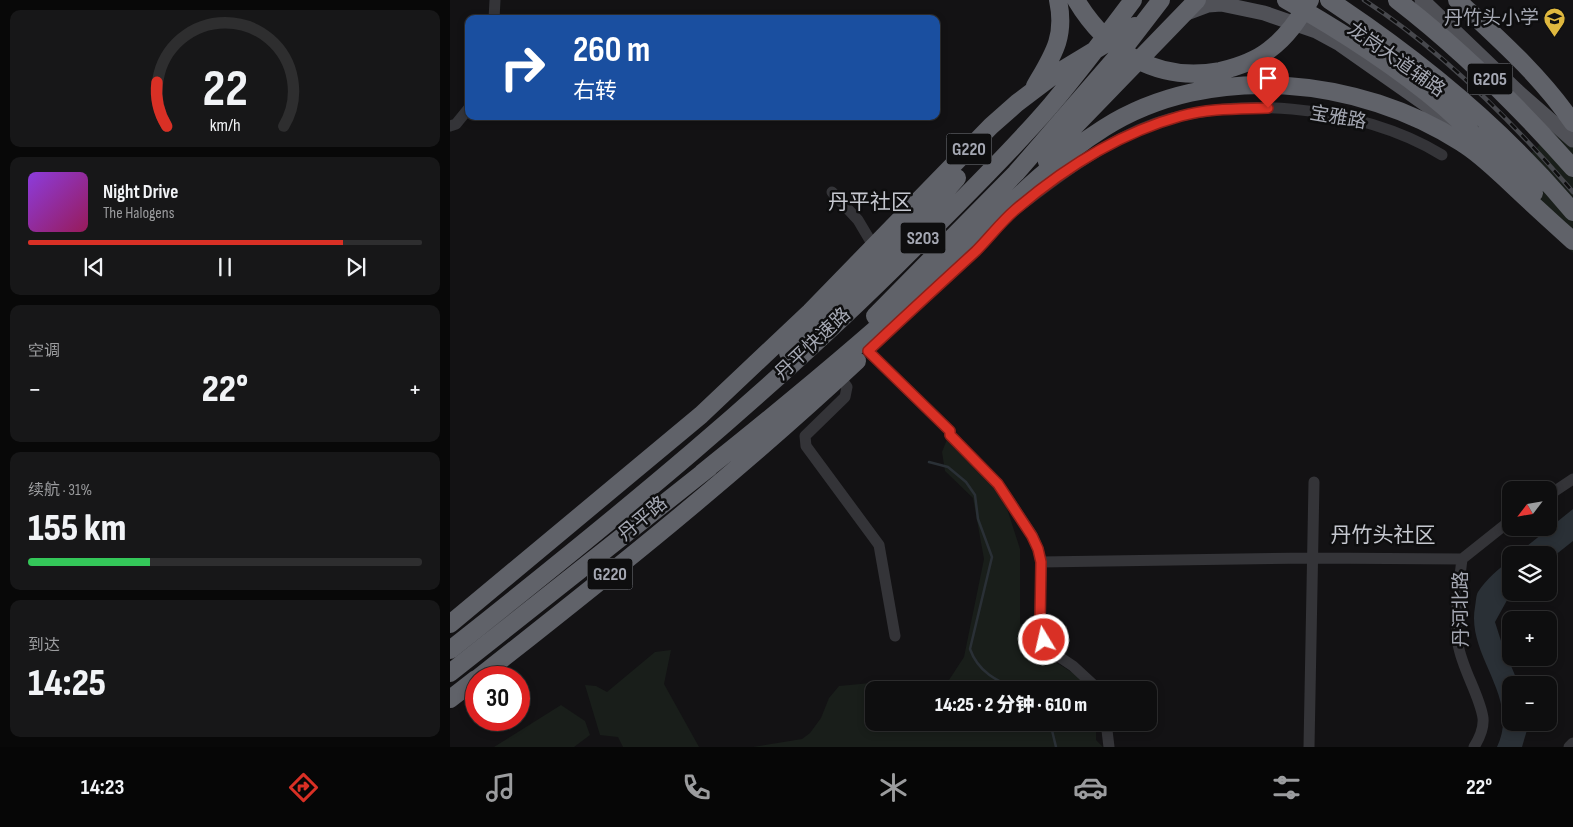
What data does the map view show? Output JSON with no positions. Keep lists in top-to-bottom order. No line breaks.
{"streets":{"highway":["G205","G220","S203","丹平快速路","丹平路"],"main road":["龙岗大道辅路"],"street":["宝雅路","丹河北路"]},"crossings":[["龙岗大道辅路","G220"],["宝雅路","G220"],["G220","丹平快速路"],["G220","丹平路"]],"districts":["丹平社区","丹竹头社区"],"places":{"school or university":["丹竹头小学"]},"north":"bottom left","page":{"turn":["260 m","右转"],"song":["Night Drive","The Halogens"],"tile":["空调",["续航 · 31%","155 km"],["到达","14:25"]],"heat":["−","22°","+"],"map_buttons":["+","−"],"limit":"30","trip":"14:25 · 2 分钟 · 610 m","tabs":["14:23","22°"],"gauge":["22","km/h"]}}
